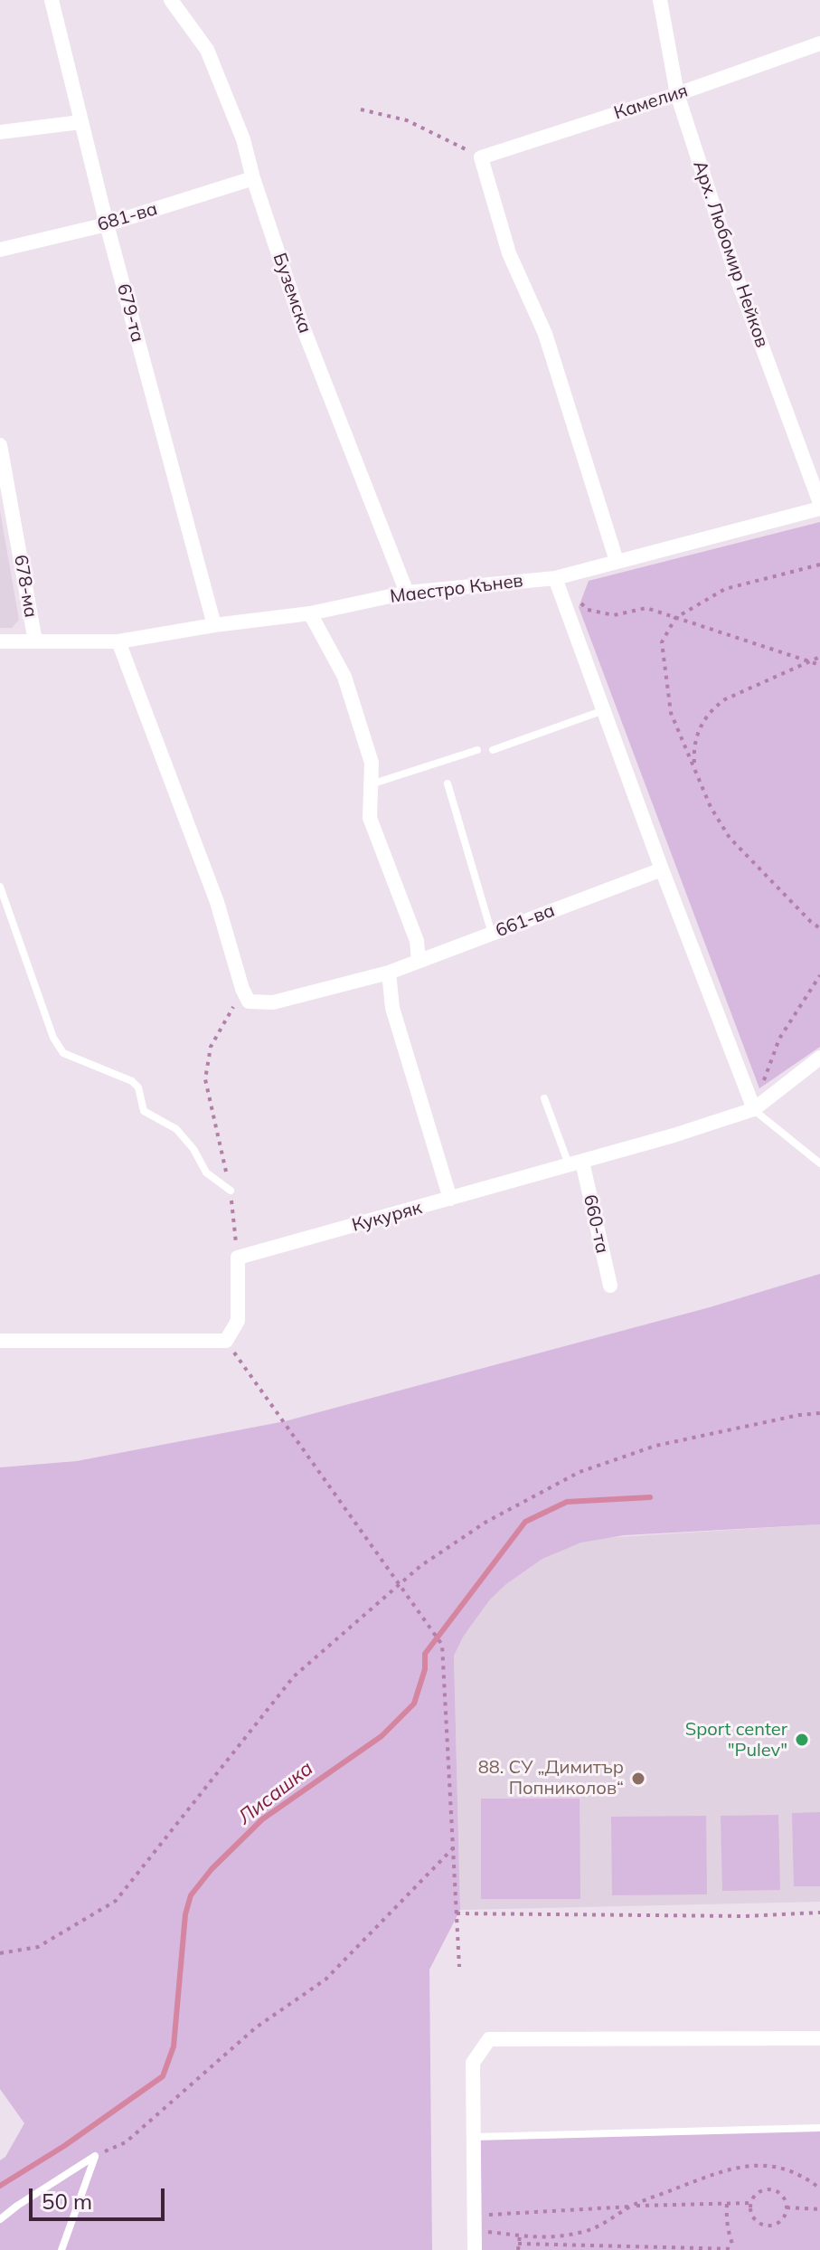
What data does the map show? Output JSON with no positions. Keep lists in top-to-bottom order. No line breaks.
{"streets":{"street":["Камелия","681-ва","Арх. Любомир Нейков","Буземска","679-та","678-ма","Маестро Кънев","661-ва","Кукуряк","660-та"]},"crossings":[["Камелия","Арх. Любомир Нейков"],["681-ва","Буземска"],["681-ва","679-та"],["Арх. Любомир Нейков","Маестро Кънев"],["Буземска","Маестро Кънев"],["679-та","Маестро Кънев"],["678-ма","Маестро Кънев"],["Кукуряк","660-та"]],"water":["Лисашка"],"places":["Sport center \"Pulev\"","88. СУ „Димитър Попниколов“"],"scale_bar":"50 m"}
